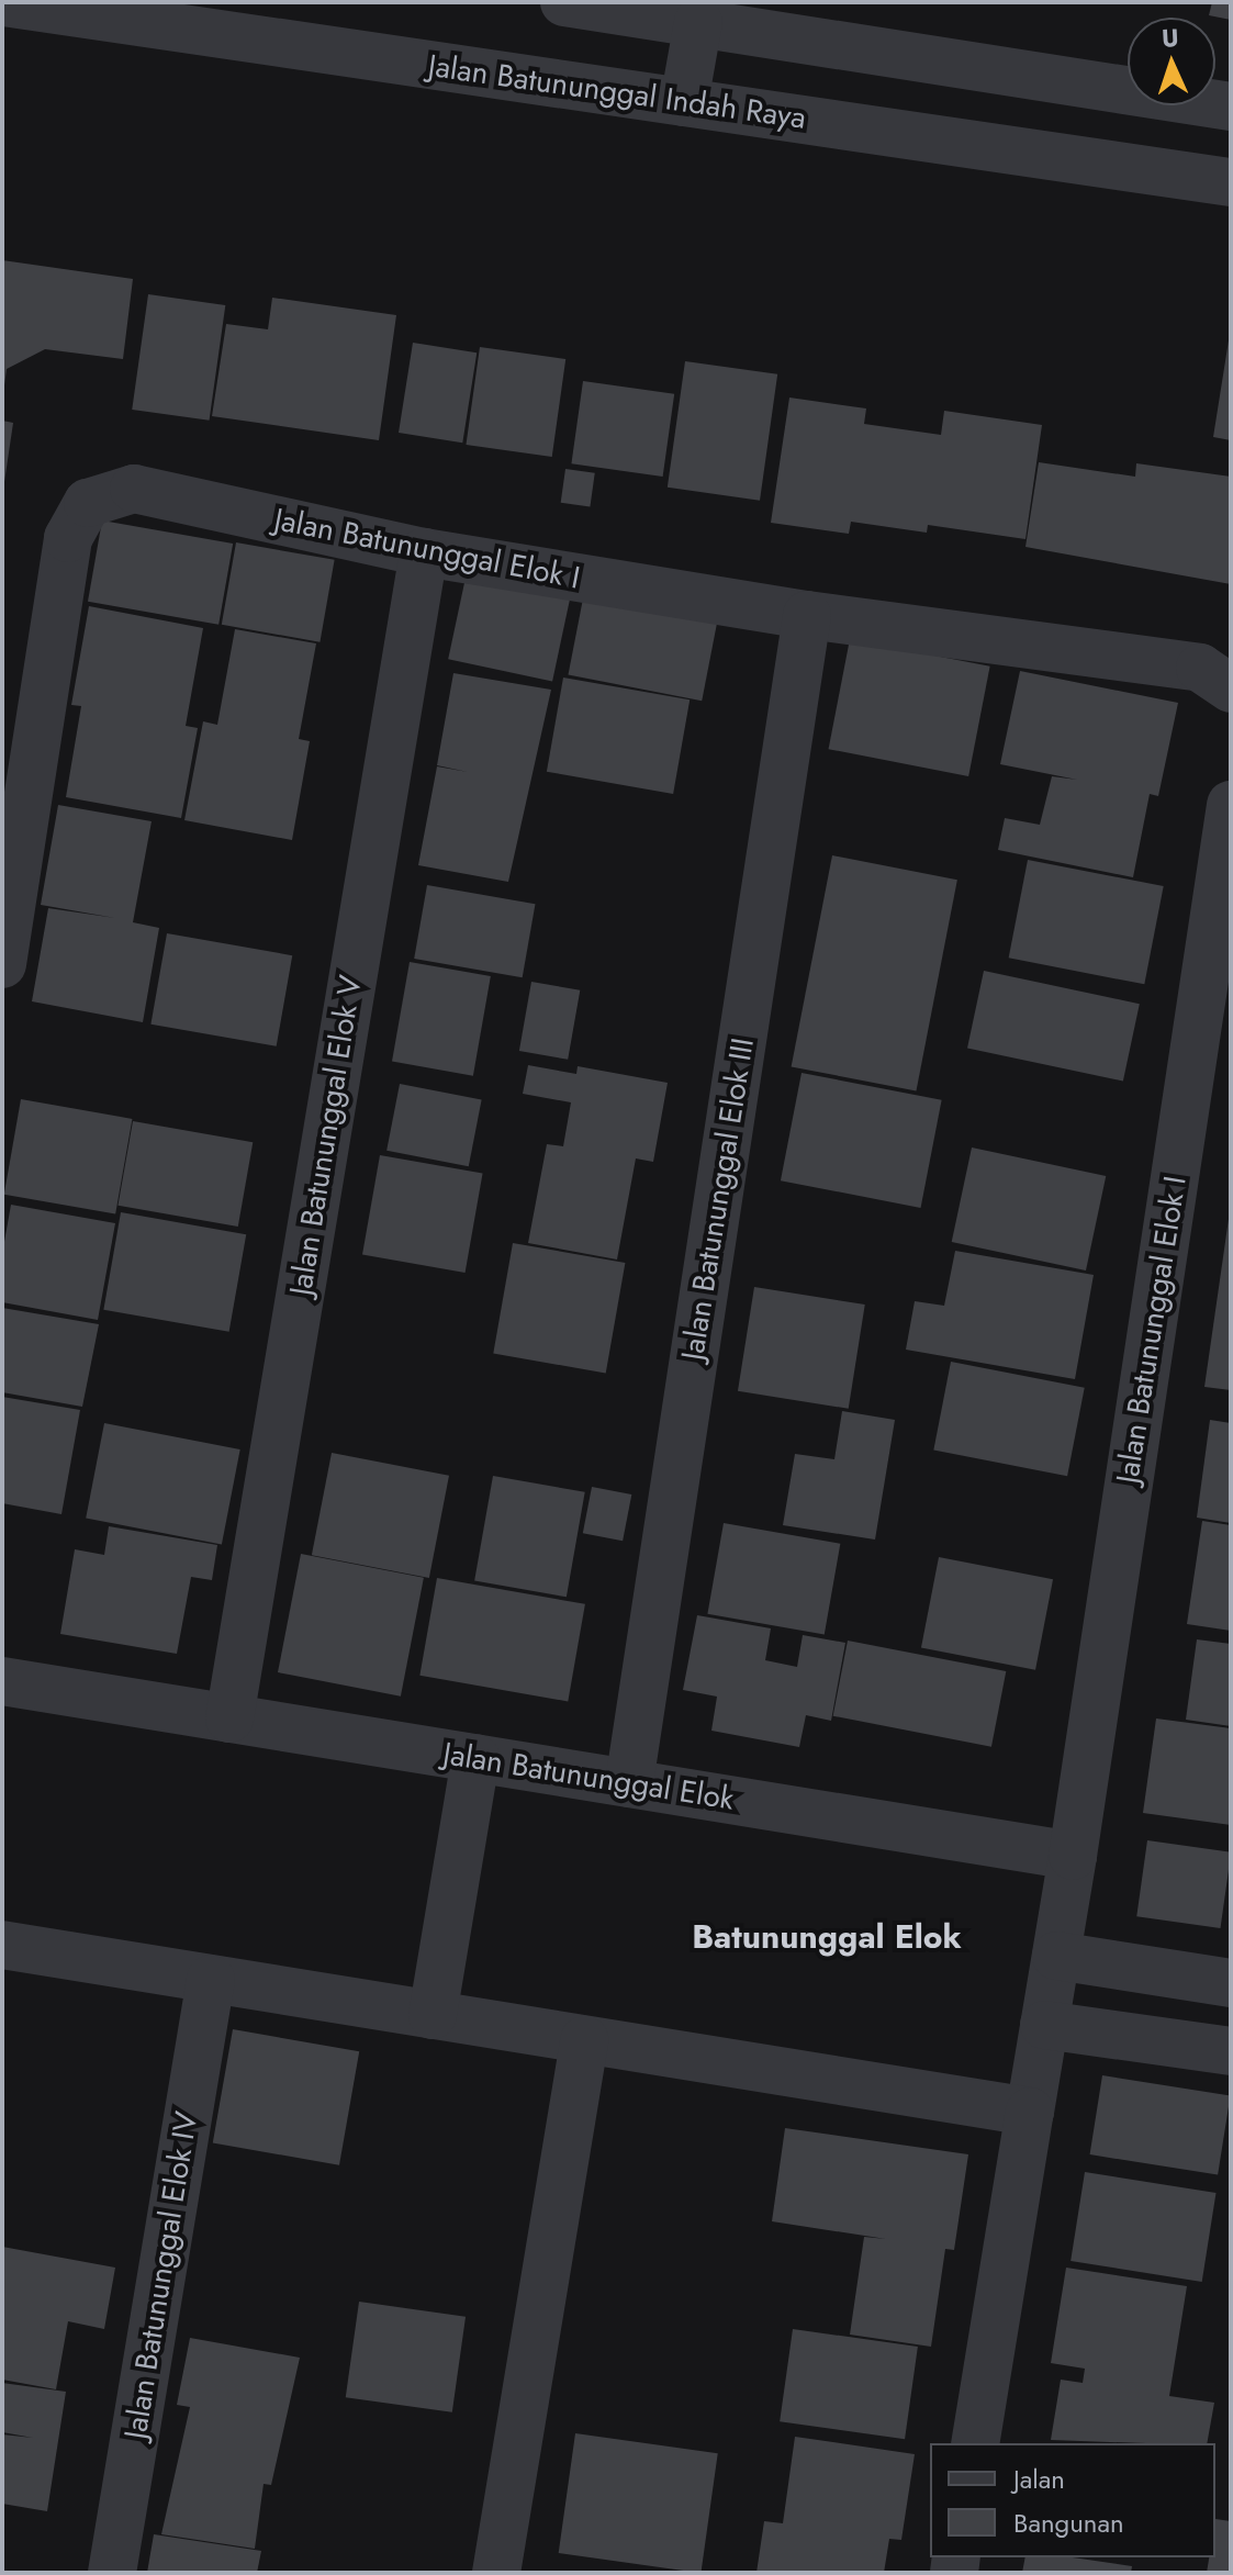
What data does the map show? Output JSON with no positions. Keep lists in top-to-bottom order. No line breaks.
{"streets":{"street":["Jalan Batununggal Indah Raya","Jalan Batununggal Elok I","Jalan Batununggal Elok V","Jalan Batununggal Elok III","Jalan Batununggal Elok","Jalan Batununggal Elok IV"]},"crossings":[["Jalan Batununggal Elok I","Jalan Batununggal Elok V"],["Jalan Batununggal Elok I","Jalan Batununggal Elok III"],["Jalan Batununggal Elok I","Jalan Batununggal Elok"],["Jalan Batununggal Elok V","Jalan Batununggal Elok"],["Jalan Batununggal Elok III","Jalan Batununggal Elok"]],"districts":["Batununggal Elok"],"legend":["Jalan","Bangunan"],"north":"top"}
